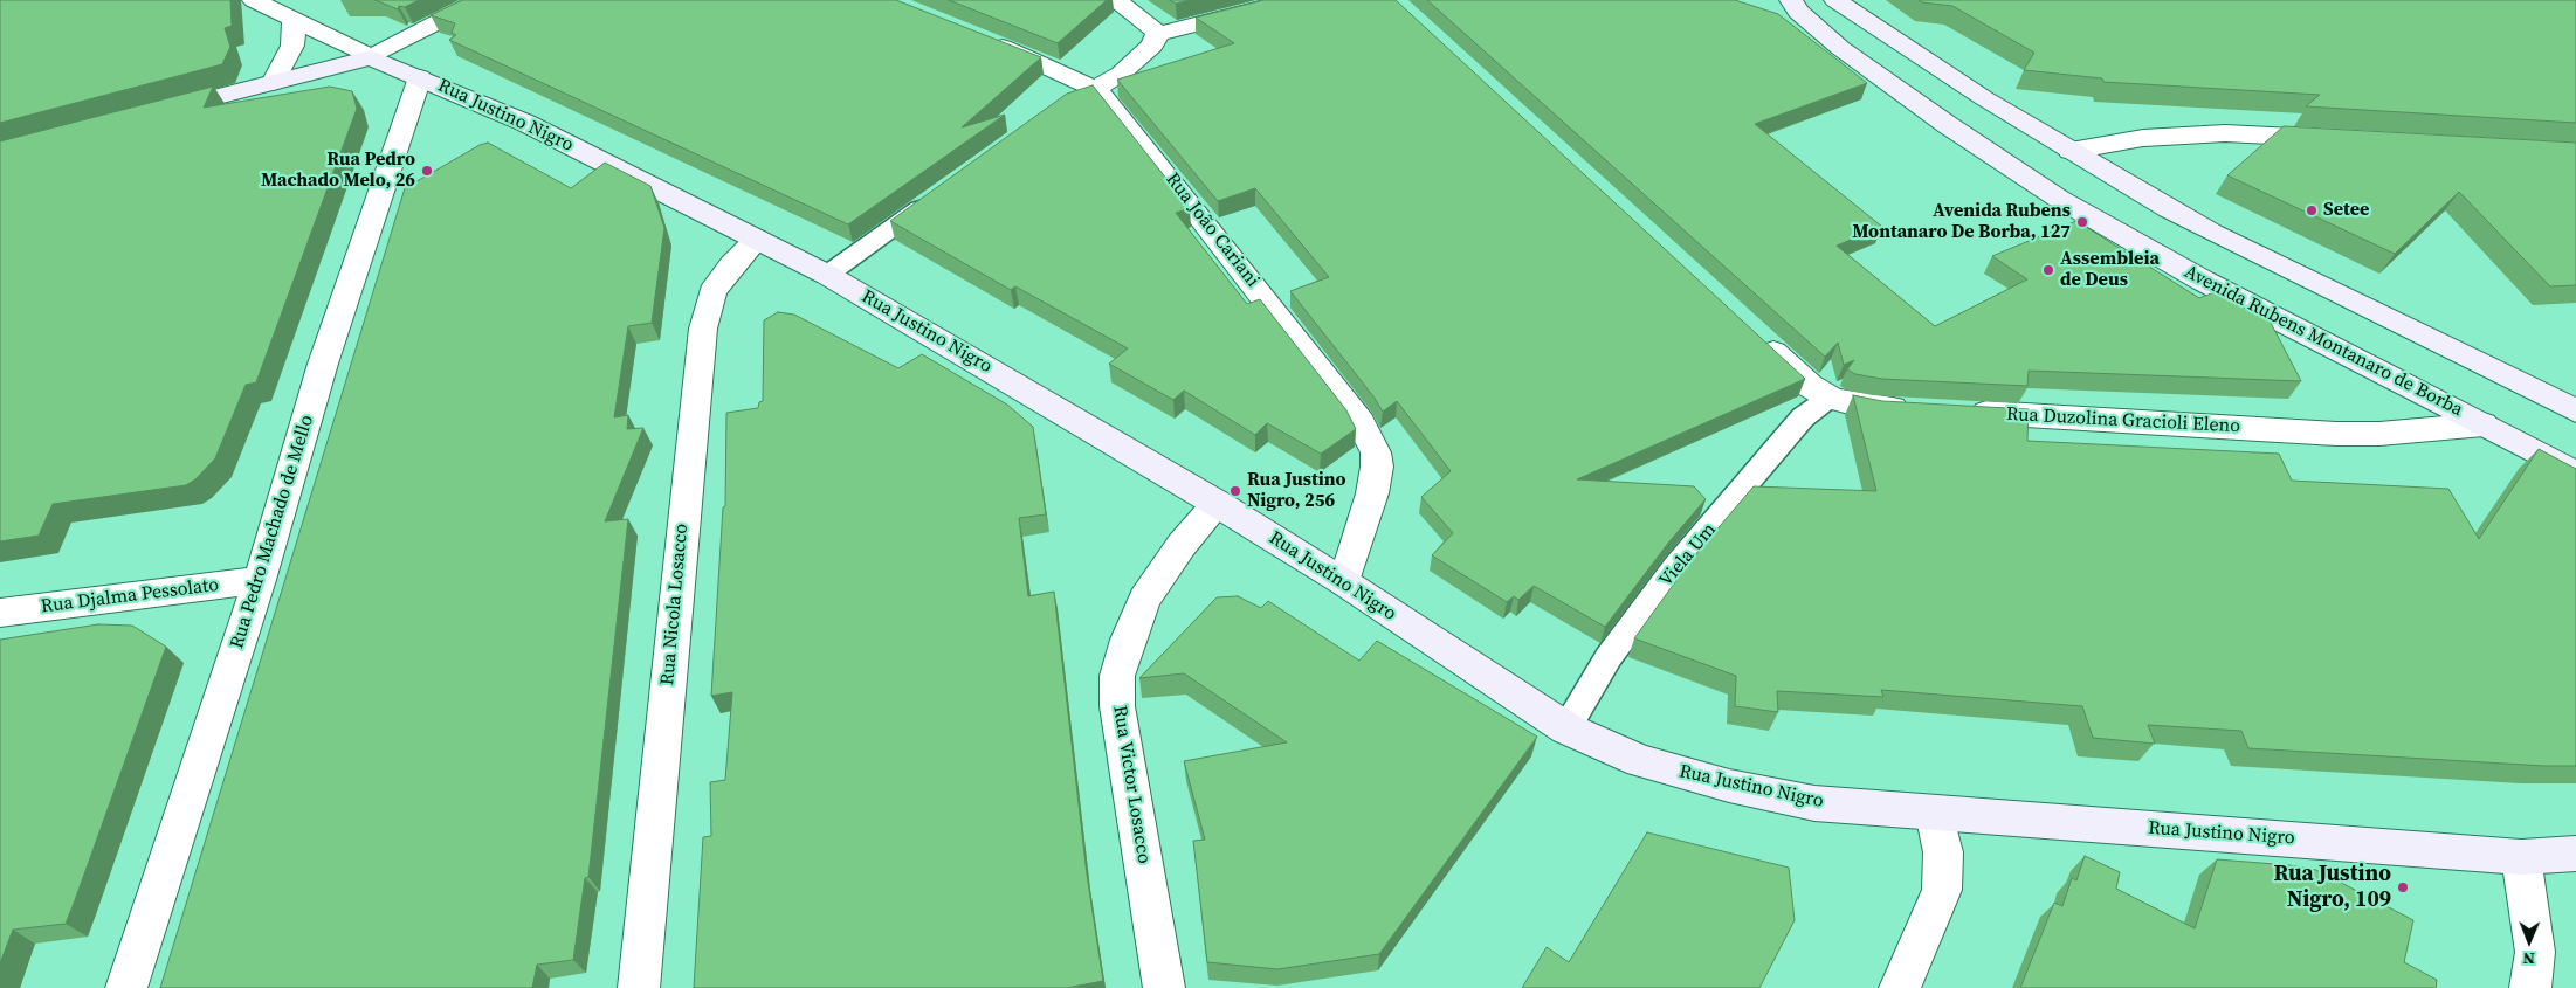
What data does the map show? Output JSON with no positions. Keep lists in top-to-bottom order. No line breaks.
{"streets":{"street":["Rua Justino Nigro","Rua João Cariani","Avenida Rubens Montanaro de Borba","Rua Duzolina Gracioli Eleno","Rua Pedro Machado de Mello","Rua Djalma Pessolato","Rua Nicola Losacco","Rua Victor Losacco"],"lane":["Viela Um"]},"crossings":[["Rua Justino Nigro","Rua João Cariani"],["Rua Justino Nigro","Rua Pedro Machado de Mello"],["Rua Justino Nigro","Viela Um"],["Rua Justino Nigro","Rua Nicola Losacco"],["Rua Justino Nigro","Rua Victor Losacco"],["Avenida Rubens Montanaro de Borba","Rua Duzolina Gracioli Eleno"],["Rua Pedro Machado de Mello","Rua Djalma Pessolato"]],"places":["Rua Pedro Machado Melo, 26","Setee","Avenida Rubens Montanaro De Borba, 127","Assembleia de Deus","Rua Justino Nigro, 256","Rua Justino Nigro, 109"],"north":"bottom"}
